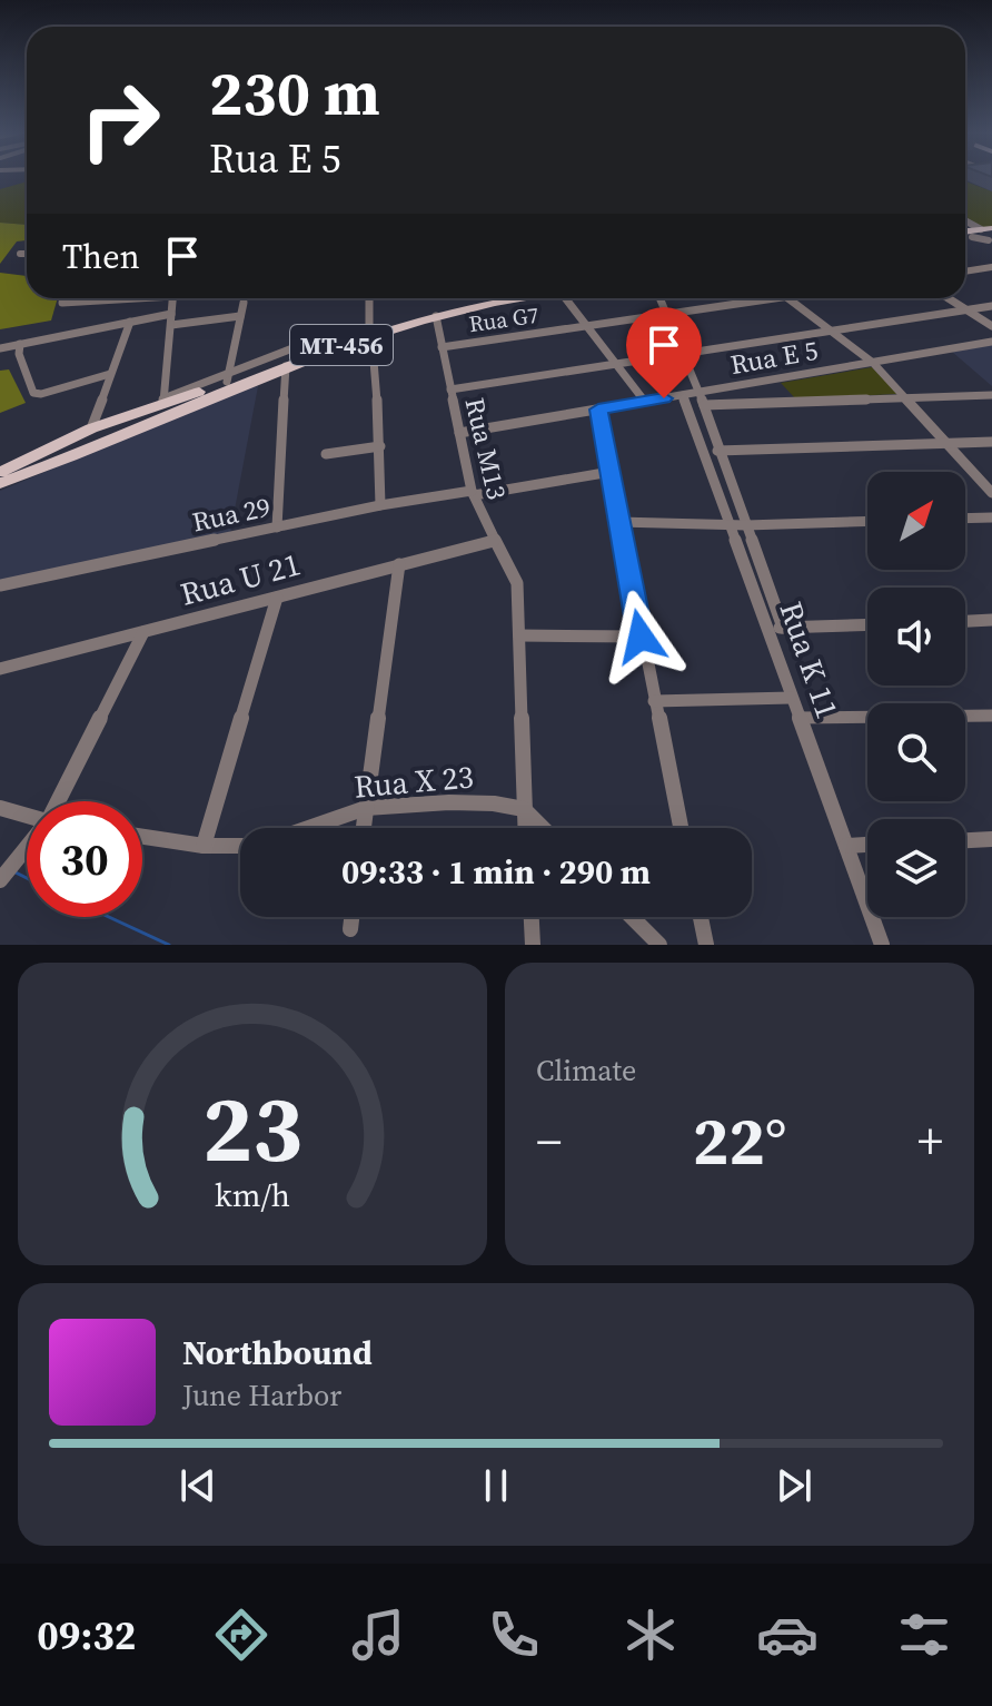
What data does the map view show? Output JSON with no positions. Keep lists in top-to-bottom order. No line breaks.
{"streets":{"main road":["MT-456"],"street":["Rua G7","Rua E 5","Rua M13","Rua 29","Rua U 21","Rua K 11","Rua X 23"]},"crossings":[["Rua G7","Rua M13"],["Rua G7","Rua K 11"],["MT-456","Rua M13"],["Rua E 5","Rua M13"],["Rua E 5","Rua K 11"],["Rua M13","Rua 29"],["Rua M13","Rua U 21"],["Rua M13","Rua X 23"]],"north":"top right","page":{"turn":["230 m","Rua E 5"],"then":"Then","limit":"30","trip":"09:33 · 1 min · 290 m","tile":"Climate","heat":["−","22°","+"],"song":["Northbound","June Harbor"],"tabs":"09:32","gauge":["23","km/h"]}}
